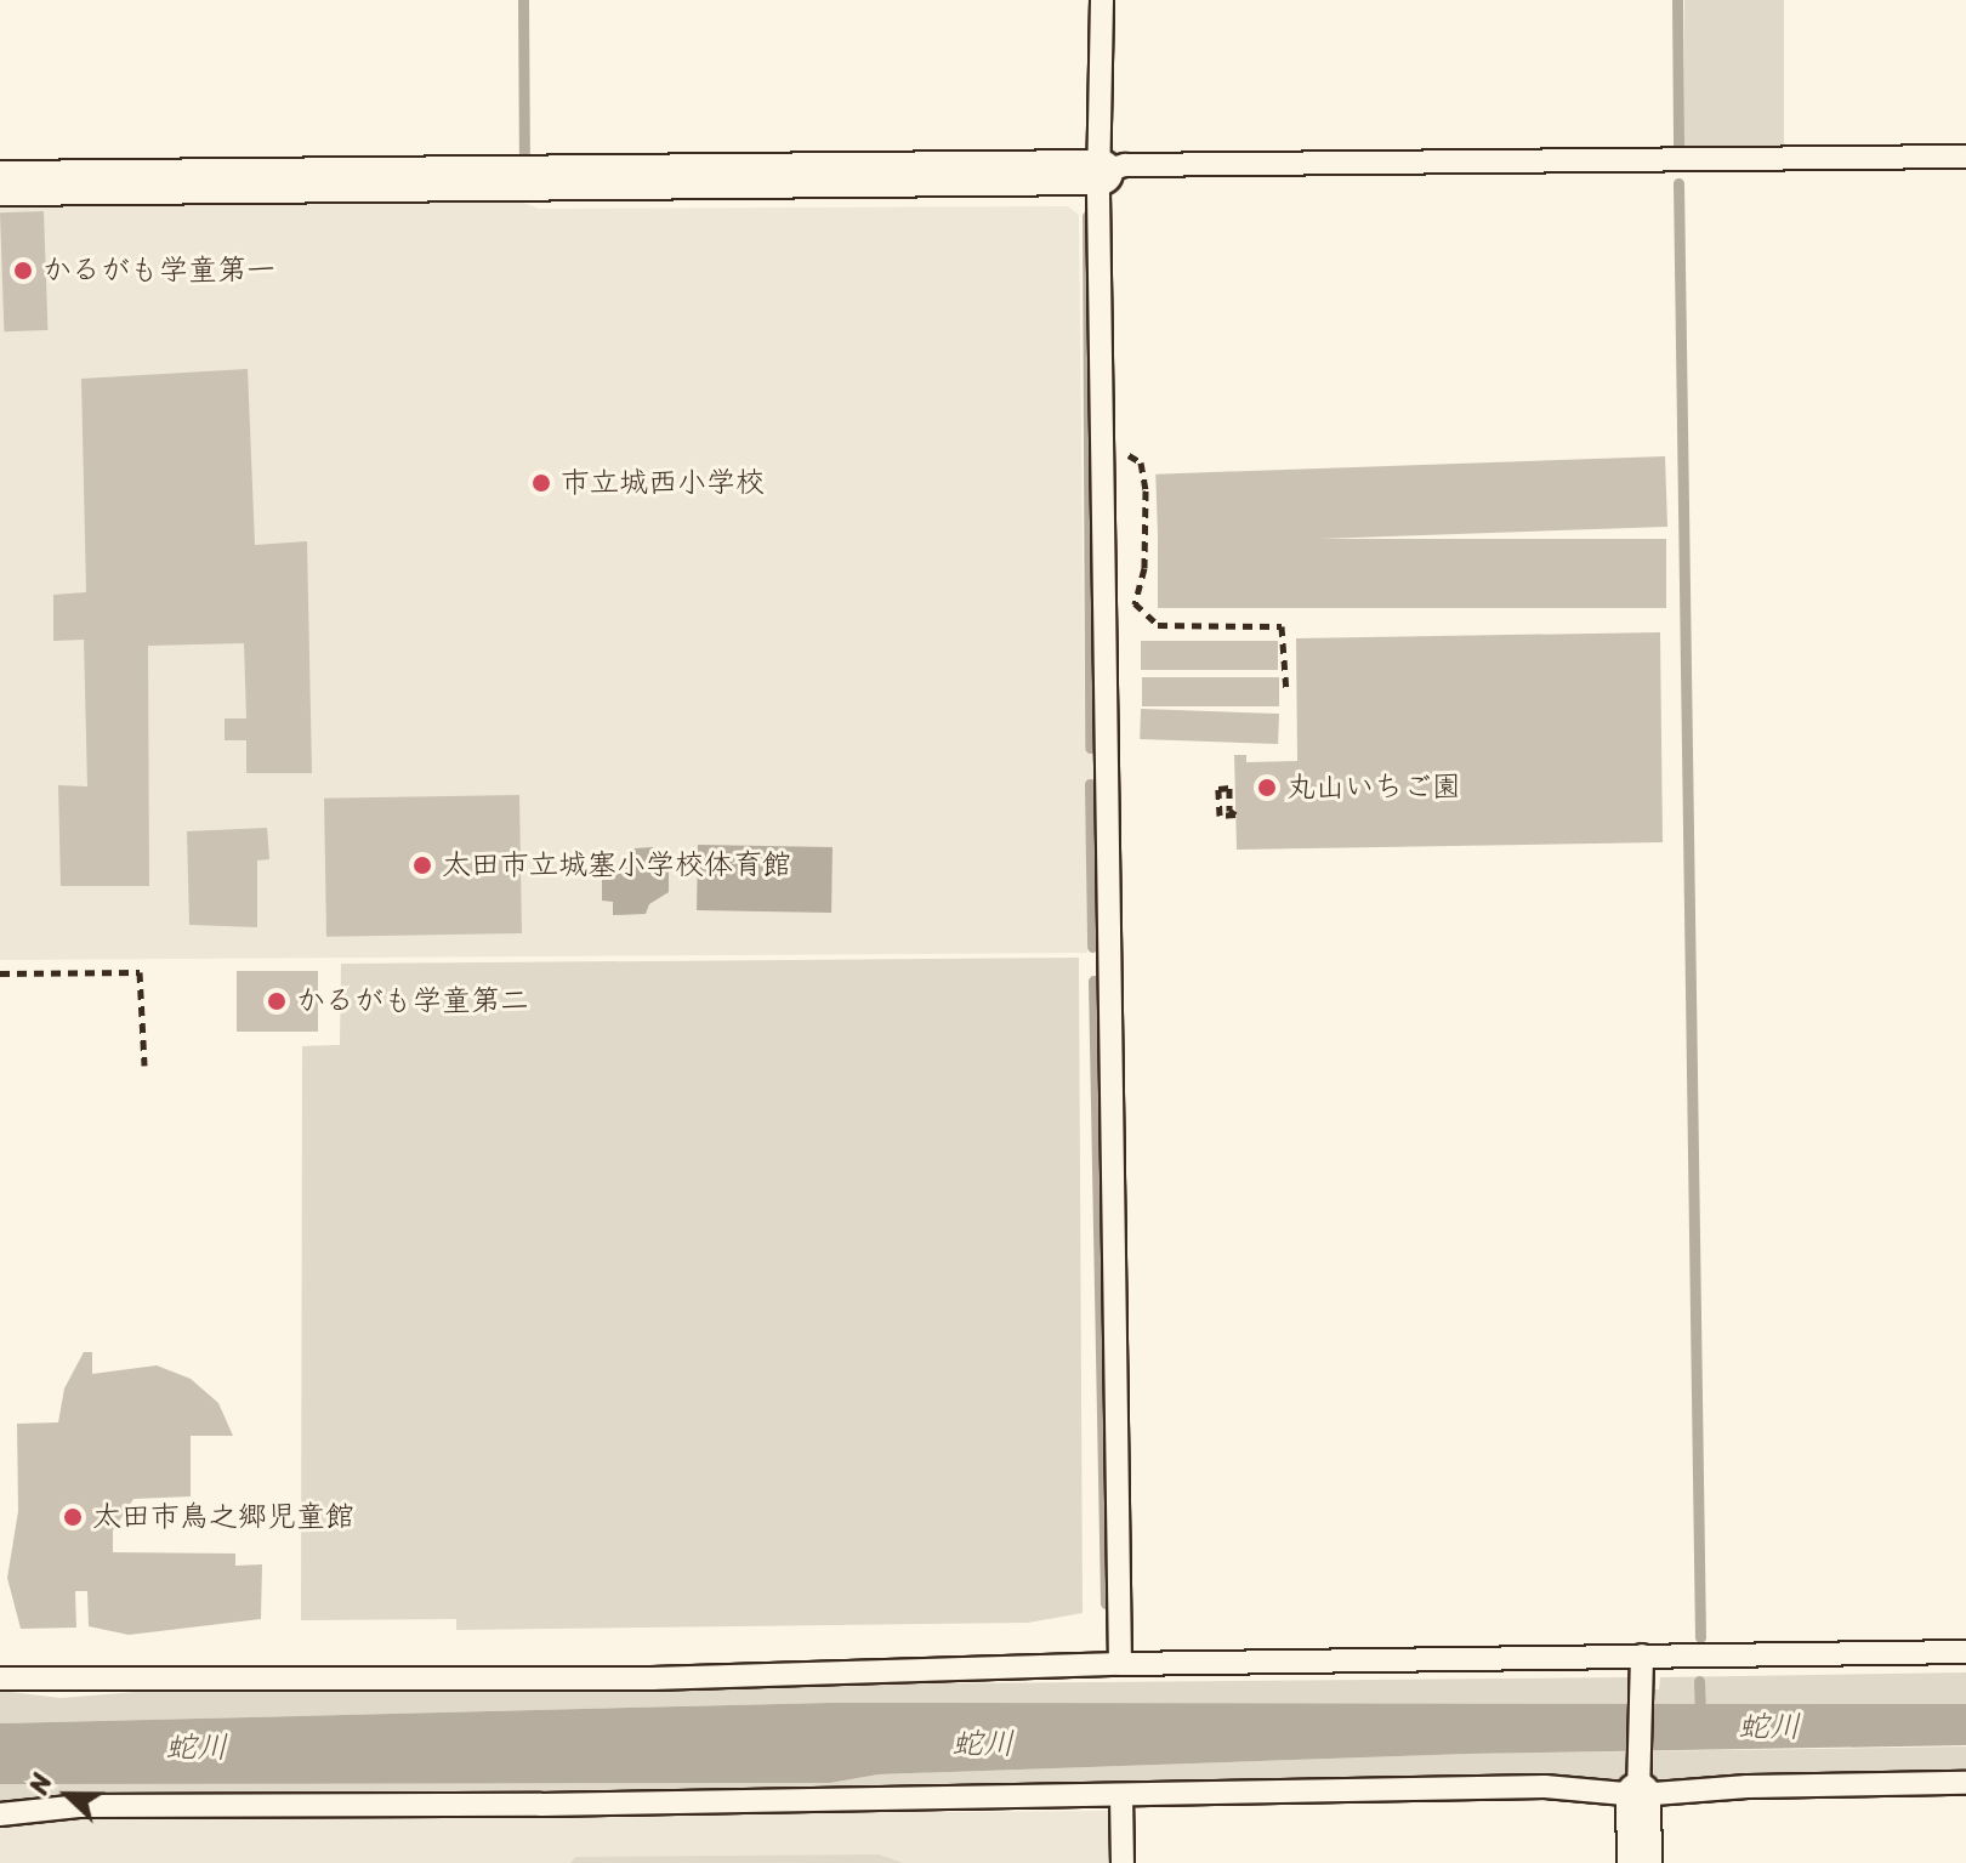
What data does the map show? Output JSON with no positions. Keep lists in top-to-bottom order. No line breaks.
{"water":["蛇川"],"places":["かるがも学童第一","市立城西小学校","丸山いちご園","太田市立城塞小学校体育館","かるがも学童第二","太田市鳥之郷児童館"],"north":"left"}
